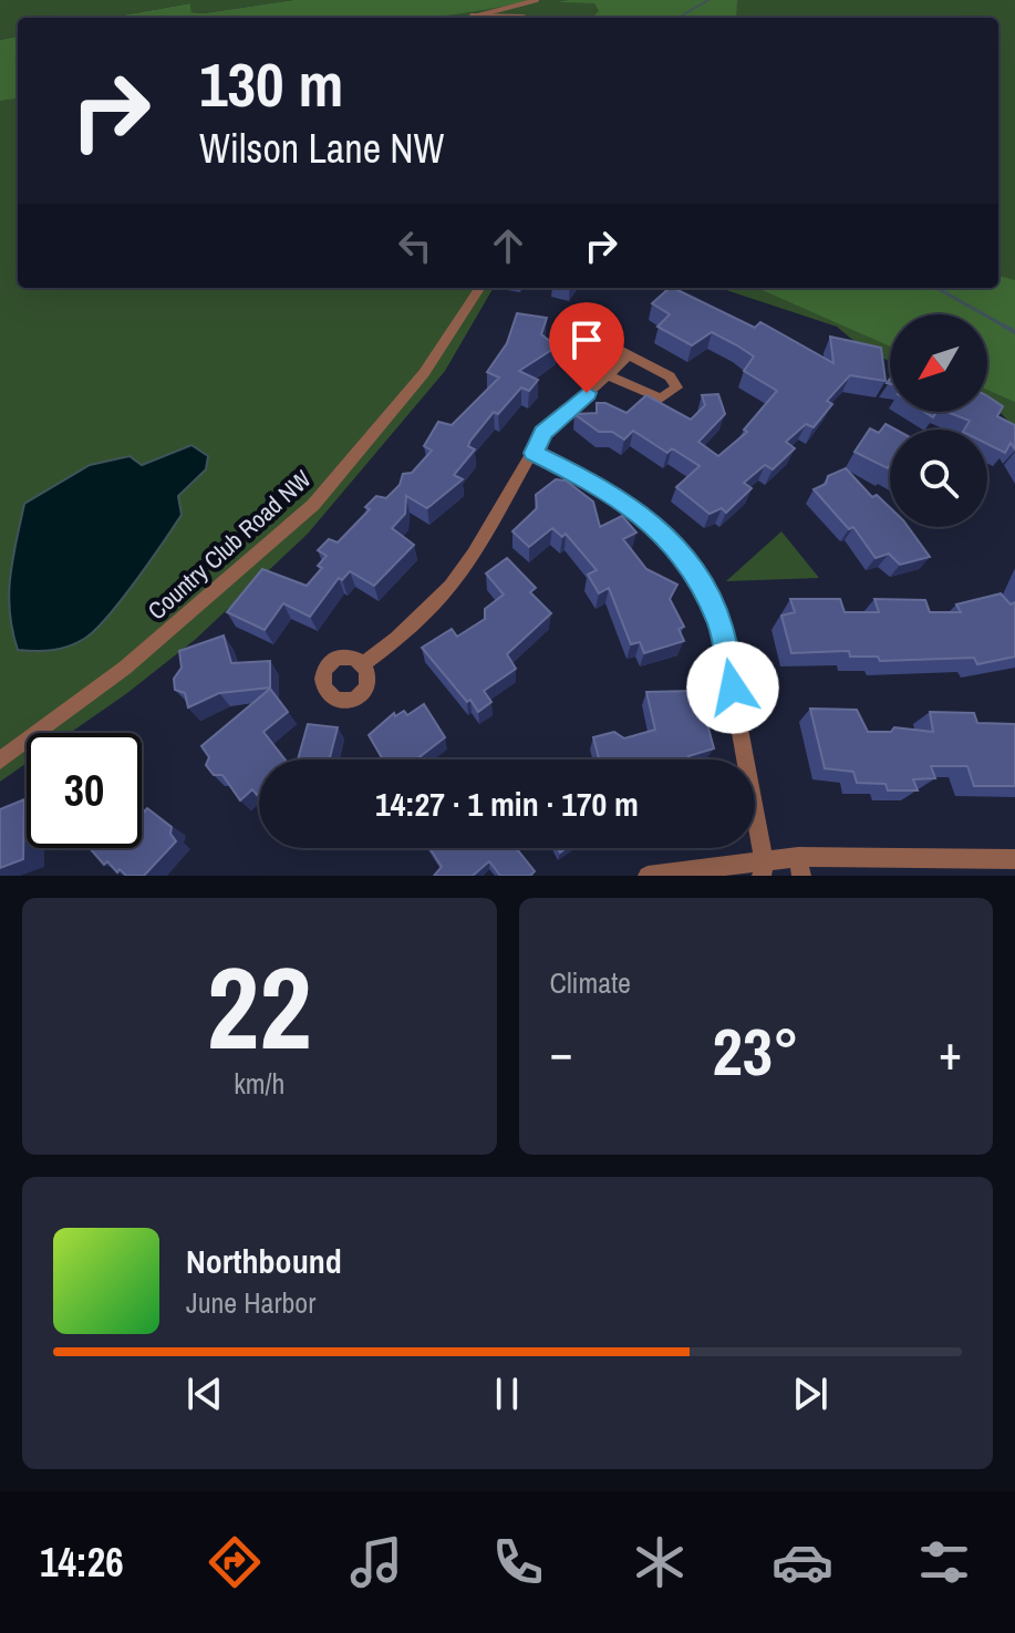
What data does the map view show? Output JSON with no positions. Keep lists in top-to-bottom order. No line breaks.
{"streets":{"street":["Country Club Road NW"]},"north":"bottom left","page":{"turn":["130 m","Wilson Lane NW"],"limit":"30","trip":"14:27 · 1 min · 170 m","tile":[["22","km/h"],"Climate"],"heat":["−","23°","+"],"song":["Northbound","June Harbor"],"tabs":"14:26"}}
